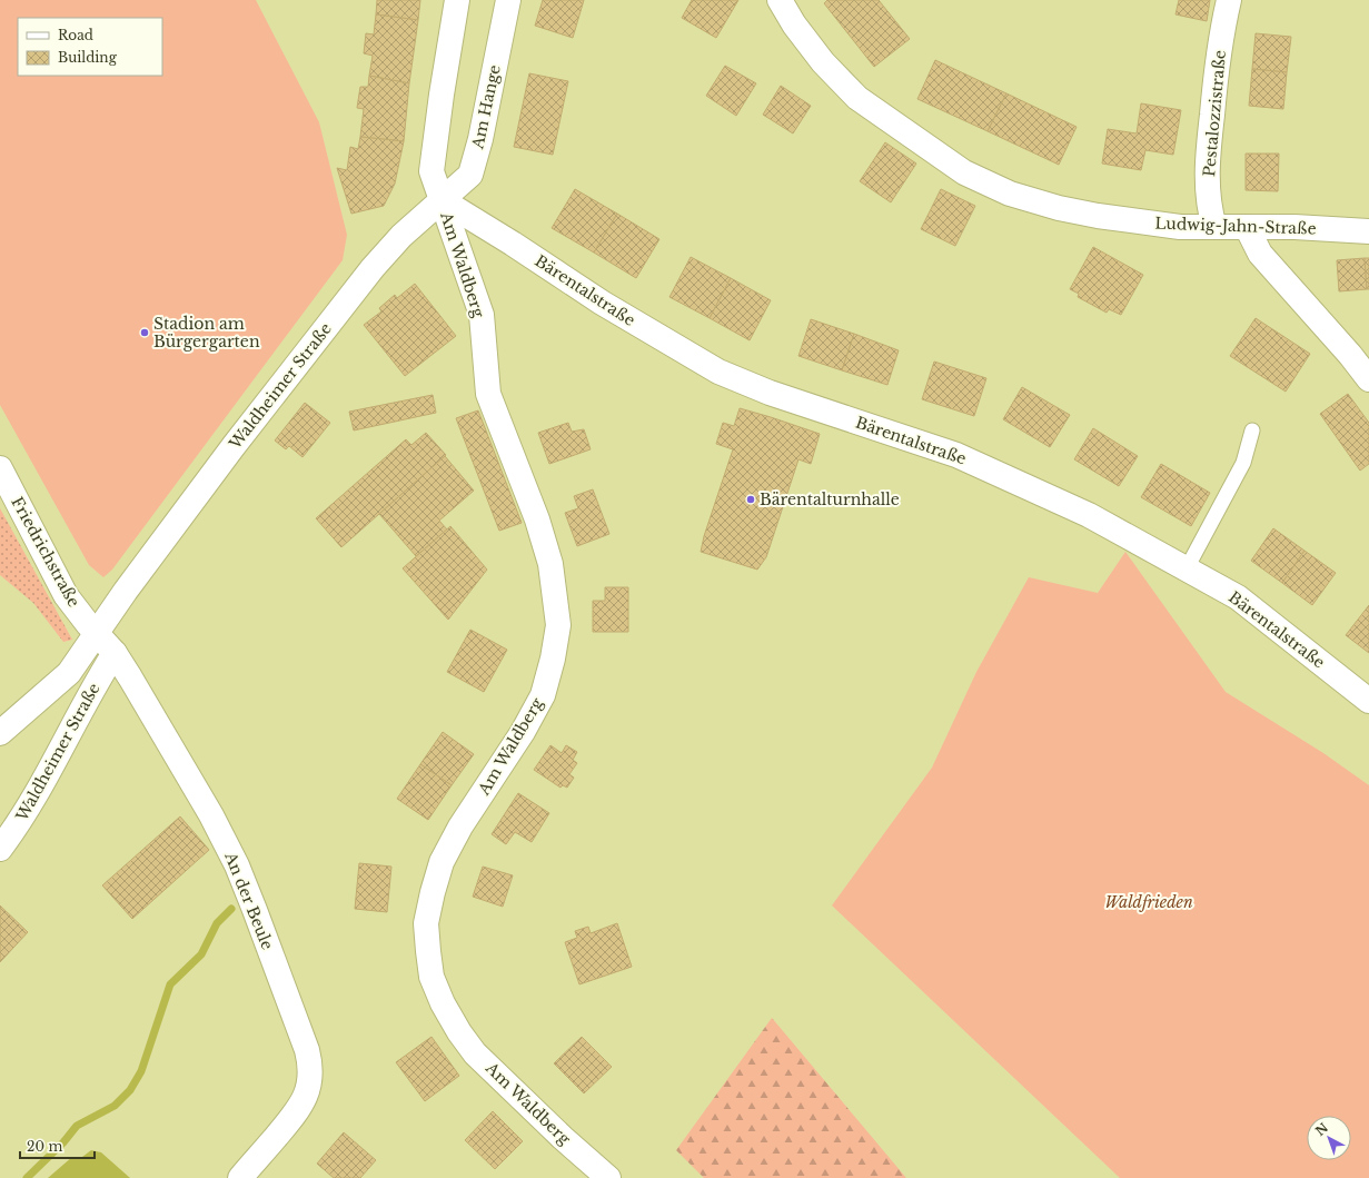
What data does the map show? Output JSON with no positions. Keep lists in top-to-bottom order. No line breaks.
{"streets":{"street":["Am Hange","Pestalozzistraße","Ludwig-Jahn-Straße","Am Waldberg","Bärentalstraße","Waldheimer Straße","Friedrichstraße","An der Beule"]},"crossings":[["Am Hange","Am Waldberg"],["Am Hange","Bärentalstraße"],["Am Hange","Waldheimer Straße"],["Pestalozzistraße","Ludwig-Jahn-Straße"],["Am Waldberg","Bärentalstraße"],["Am Waldberg","Waldheimer Straße"],["Bärentalstraße","Waldheimer Straße"],["Waldheimer Straße","Friedrichstraße"],["Waldheimer Straße","An der Beule"],["Friedrichstraße","An der Beule"]],"parks":["Waldfrieden"],"places":["Stadion am Bürgergarten","Bärentalturnhalle"],"legend":["Road","Building"],"scale_bar":"20 m","north":"top left"}
